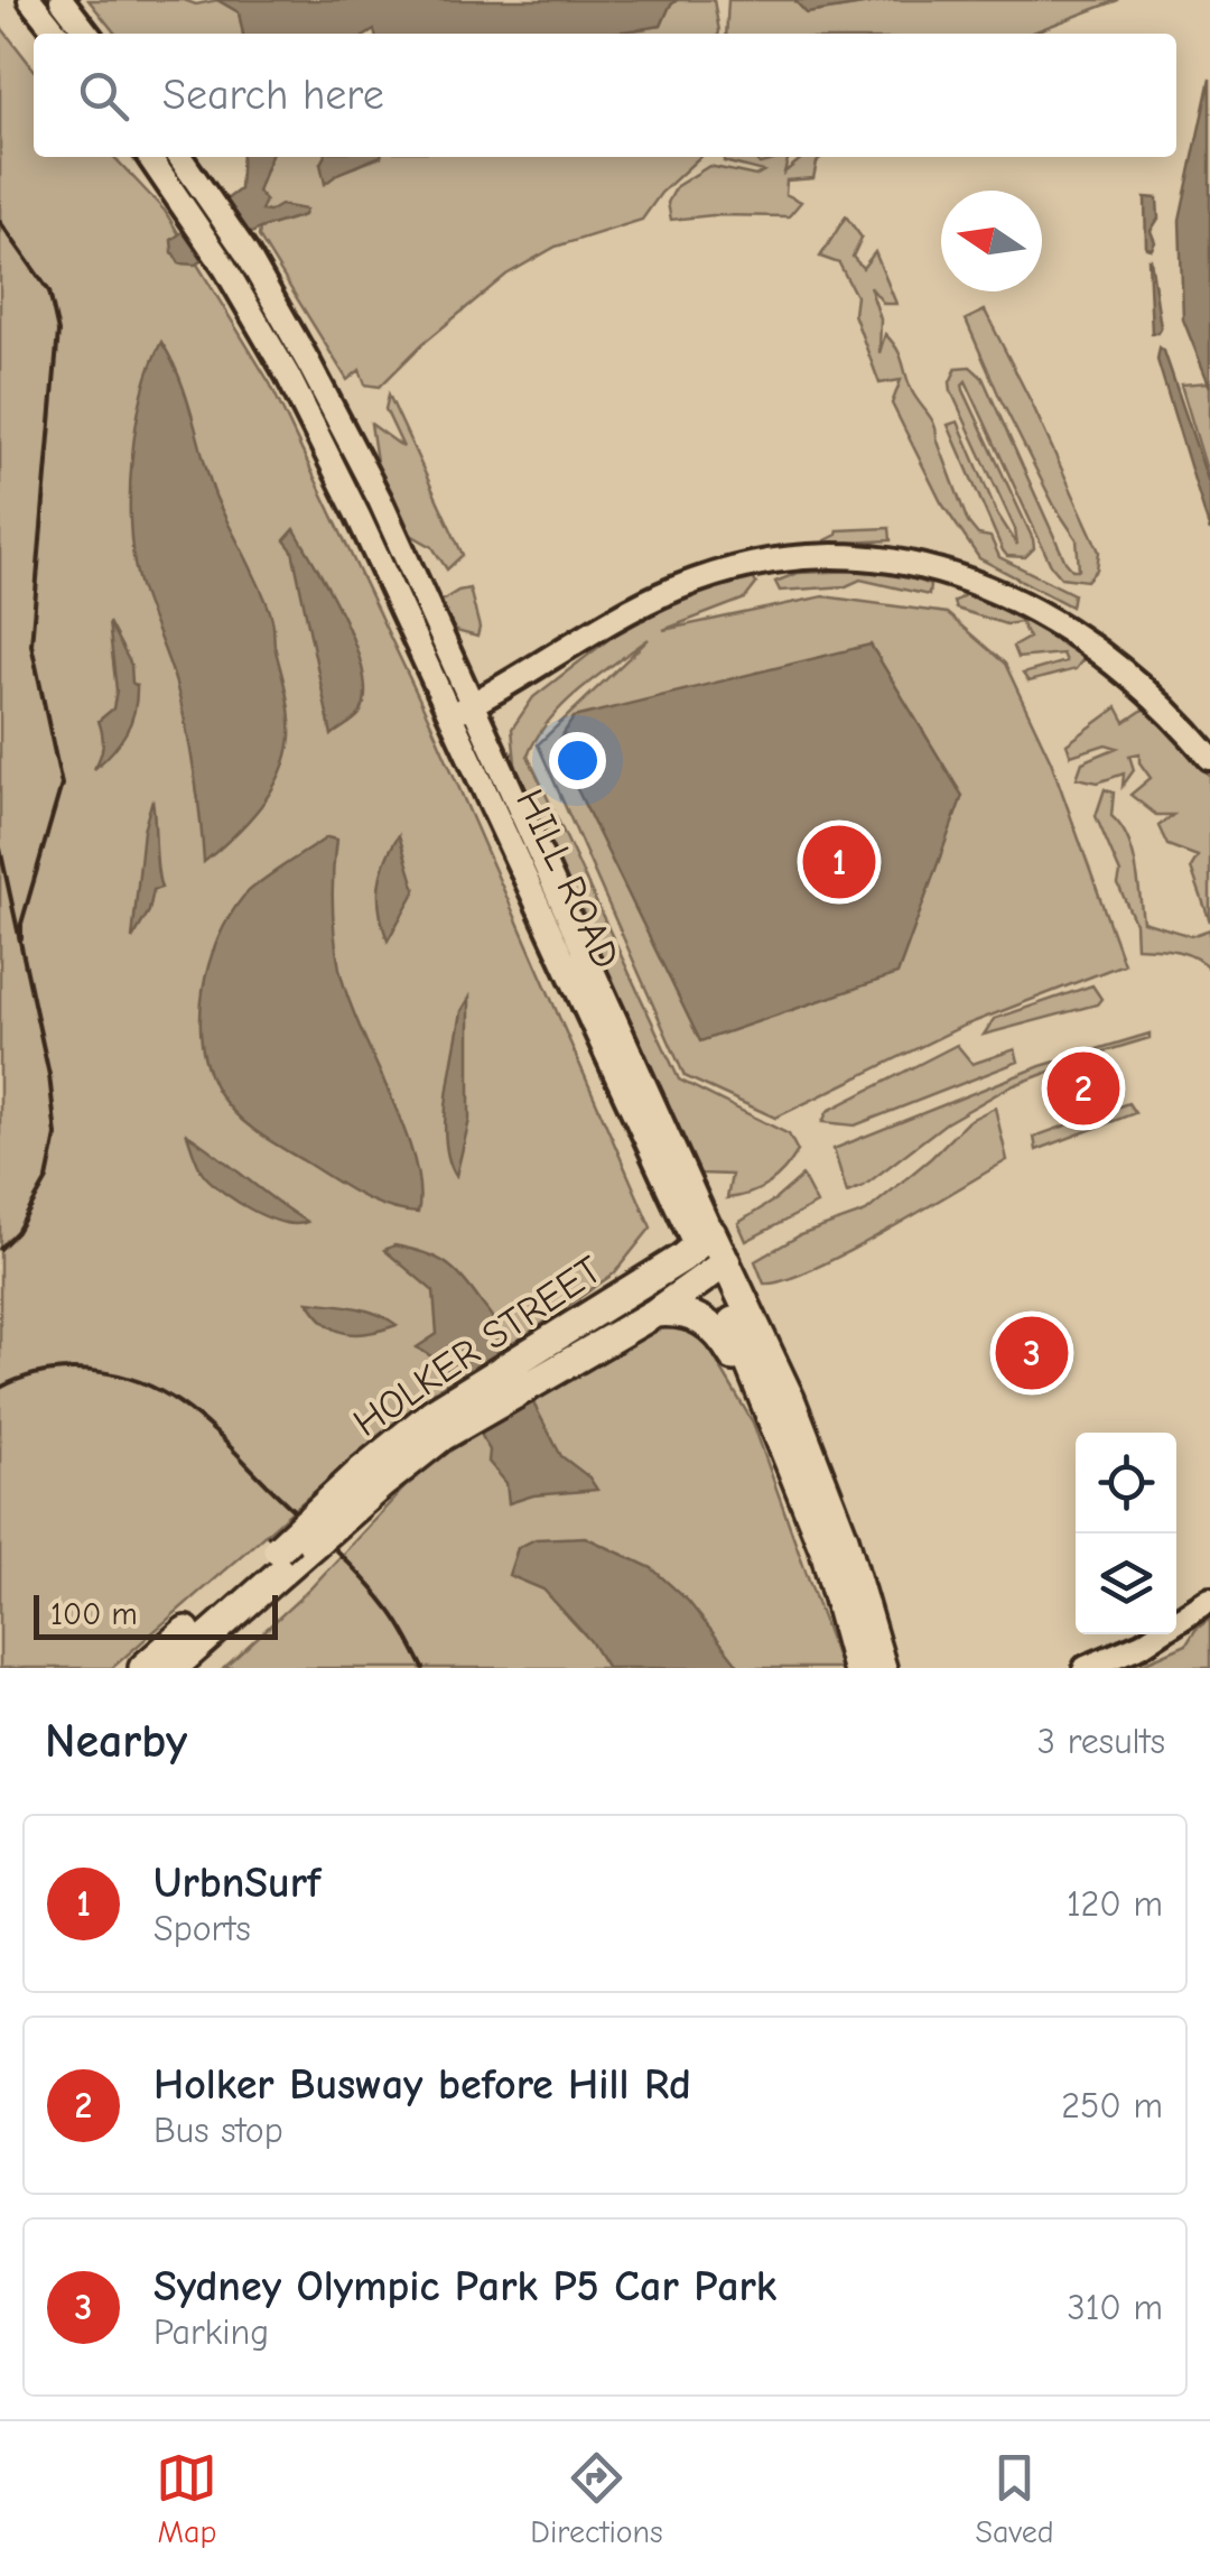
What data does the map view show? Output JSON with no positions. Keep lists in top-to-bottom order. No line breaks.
{"streets":{"main road":["HILL ROAD","HOLKER STREET"]},"crossings":[["HILL ROAD","HOLKER STREET"]],"scale_bar":"100 m","north":"left","page":{"search":"Search here","pins":["1","2","3"],"scale":"100 m","heading":["Nearby","3 results"],"list":[{"mark":"1","name":"UrbnSurf","note":"Sports","value":"120 m"},{"mark":"2","name":"Holker Busway before Hill Rd","note":"Bus stop","value":"250 m"},{"mark":"3","name":"Sydney Olympic Park P5 Car Park","note":"Parking","value":"310 m"}],"nav":["Map","Directions","Saved"]}}
